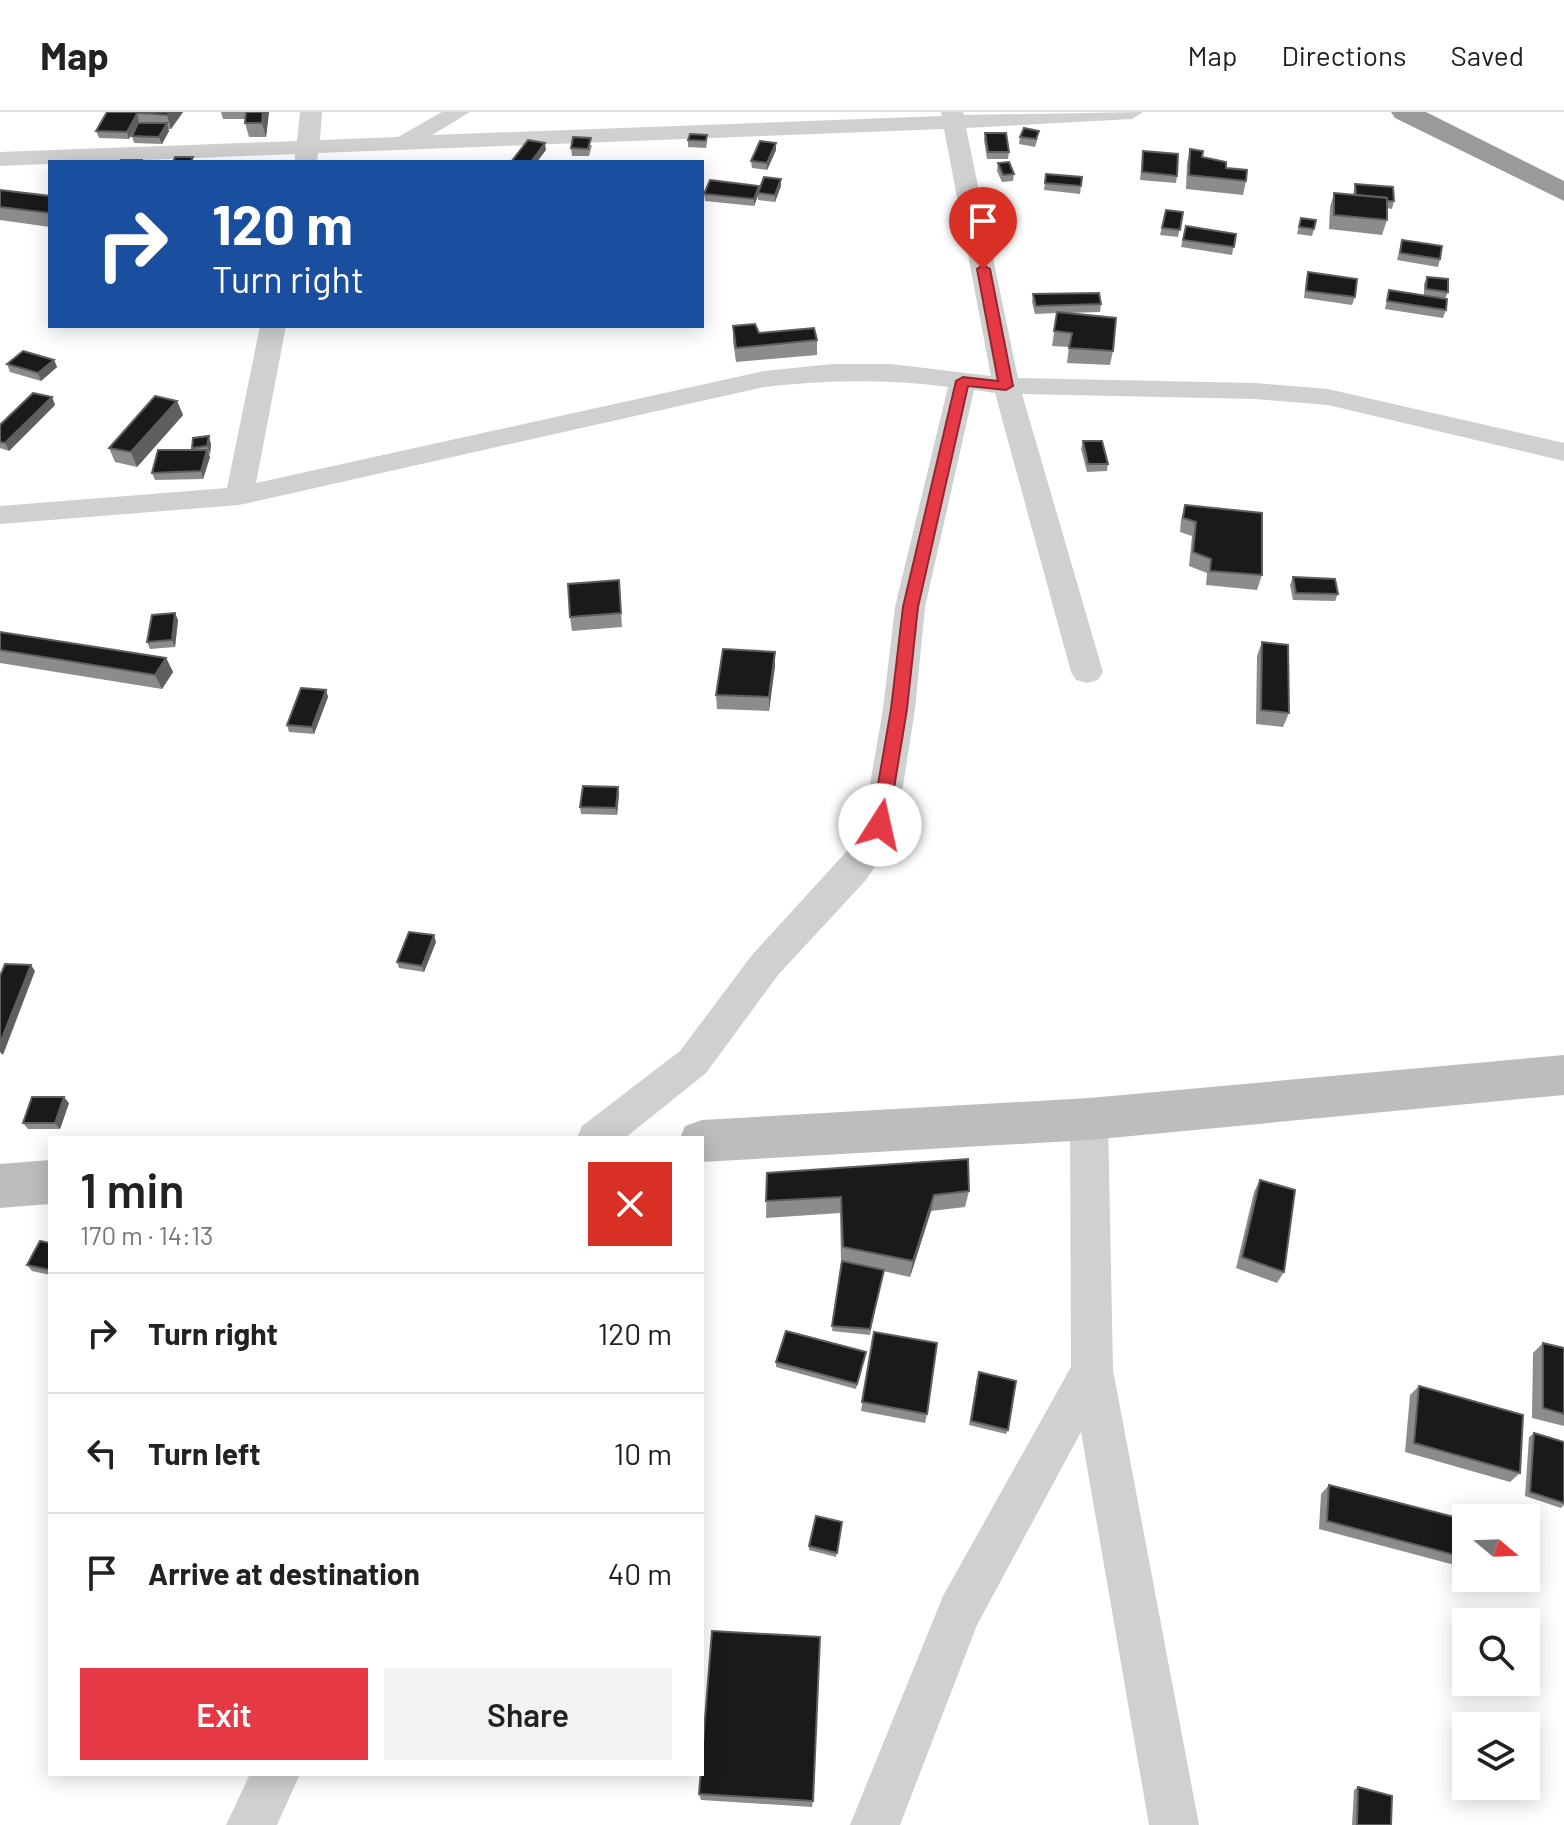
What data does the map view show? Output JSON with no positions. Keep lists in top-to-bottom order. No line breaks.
{"north":"right","page":{"header":"Map","nav":["Map","Directions","Saved"],"turn":["120 m","Turn right"],"heading":["1 min","170 m · 14:13"],"list":[{"name":"Turn right","value":"120 m"},{"name":"Turn left","value":"10 m"},{"name":"Arrive at destination","value":"40 m"}],"buttons":["Exit","Share"]}}
